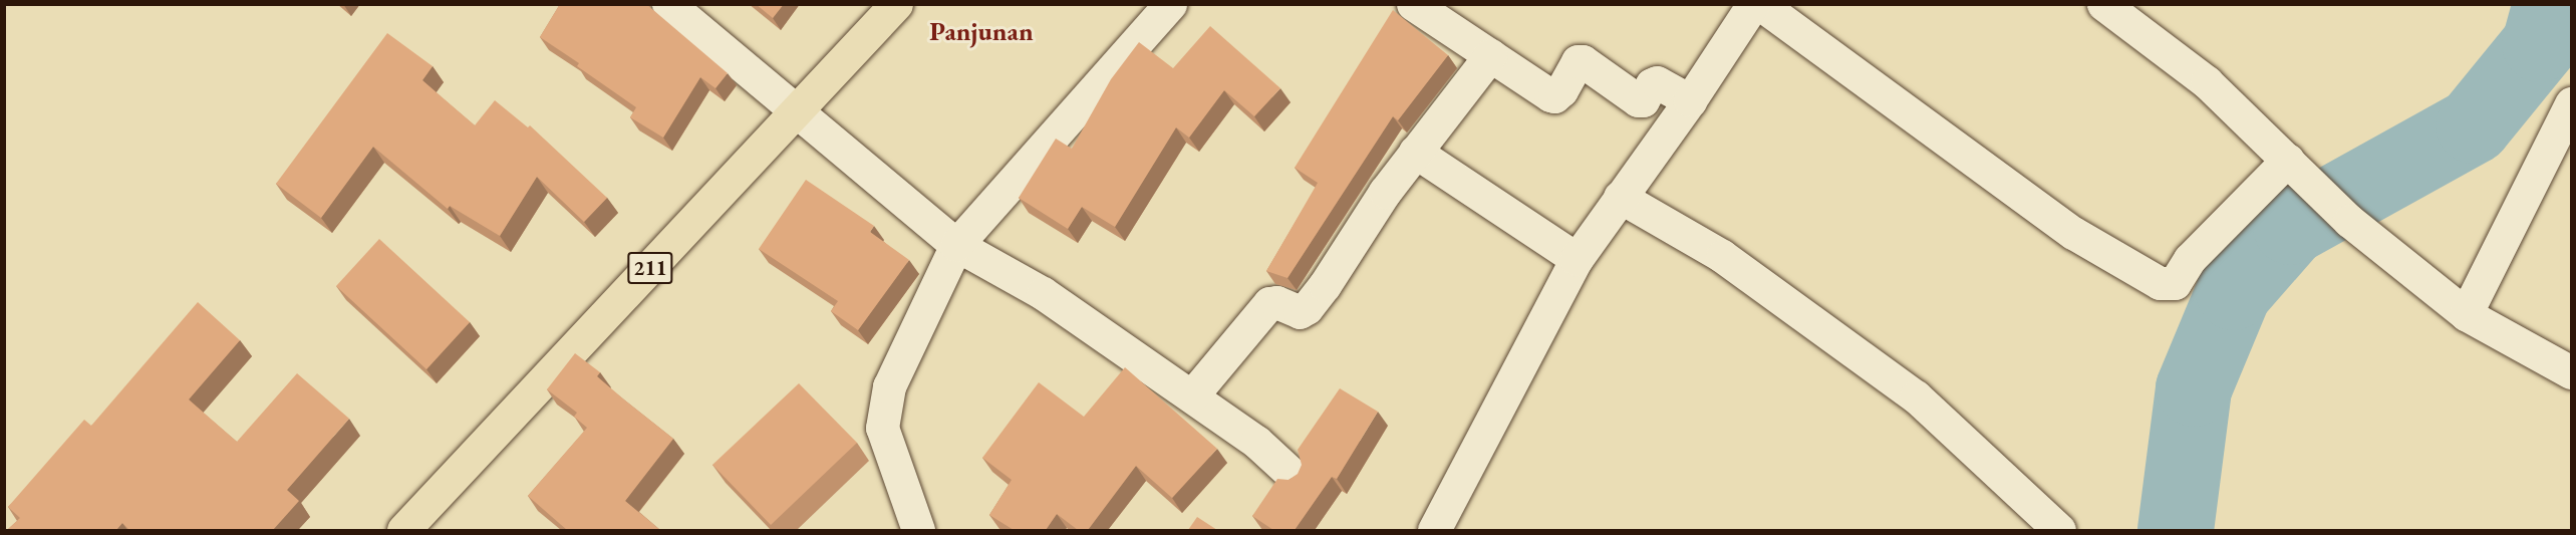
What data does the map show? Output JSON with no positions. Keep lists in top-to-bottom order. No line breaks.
{"streets":{"main road":["211"]},"districts":["Panjunan"]}
